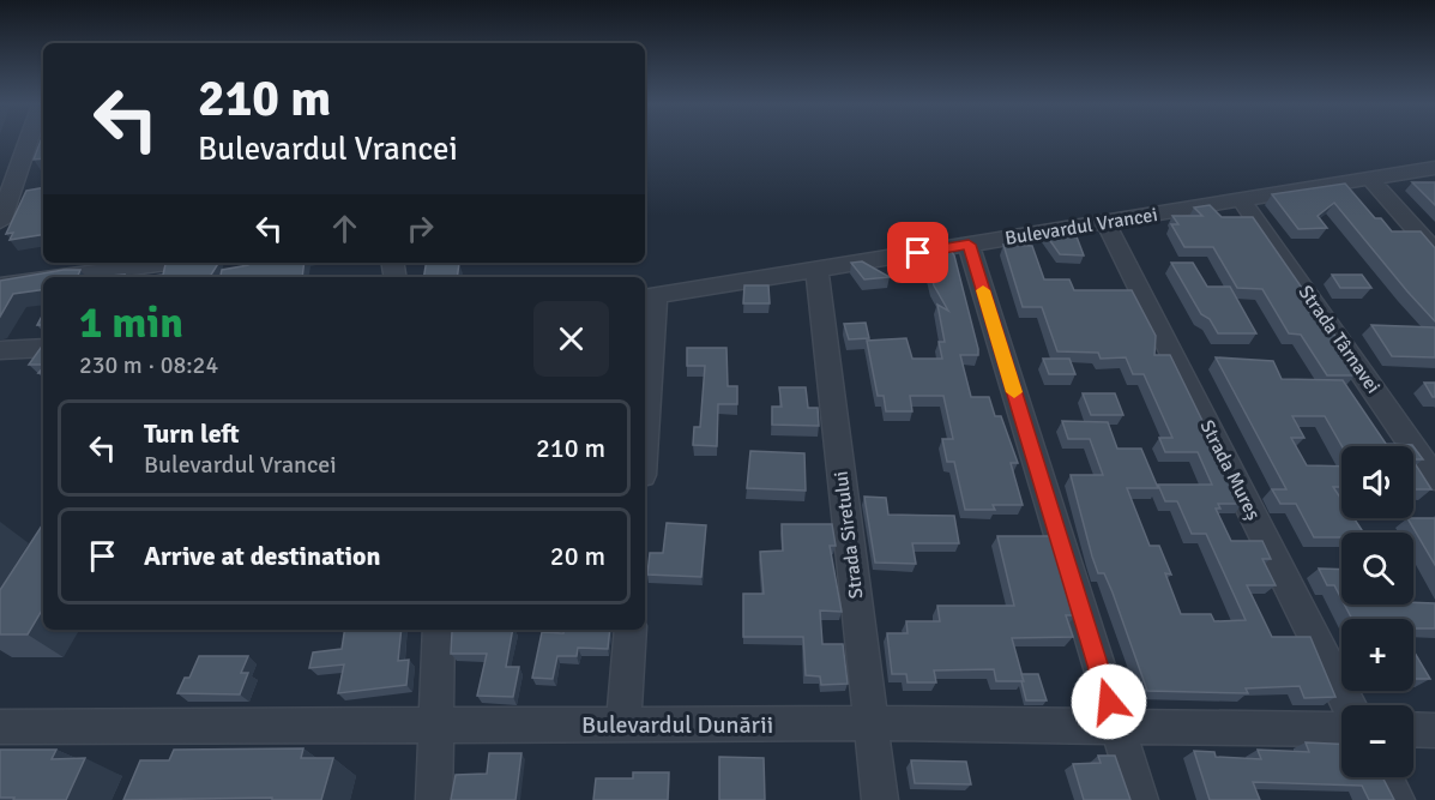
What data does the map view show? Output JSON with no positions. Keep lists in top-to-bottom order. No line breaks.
{"streets":{"street":["Bulevardul Vrancei","Strada Târnavei","Strada Mureș","Strada Siretului","Bulevardul Dunării"]},"crossings":[["Bulevardul Vrancei","Strada Târnavei"],["Bulevardul Vrancei","Strada Mureș"],["Bulevardul Vrancei","Strada Siretului"],["Strada Siretului","Bulevardul Dunării"]],"page":{"turn":["210 m","Bulevardul Vrancei"],"heading":["1 min","230 m · 08:24"],"list":[{"name":"Turn left","note":"Bulevardul Vrancei","value":"210 m"},{"name":"Arrive at destination","value":"20 m"}],"map_buttons":["+","−"]}}
